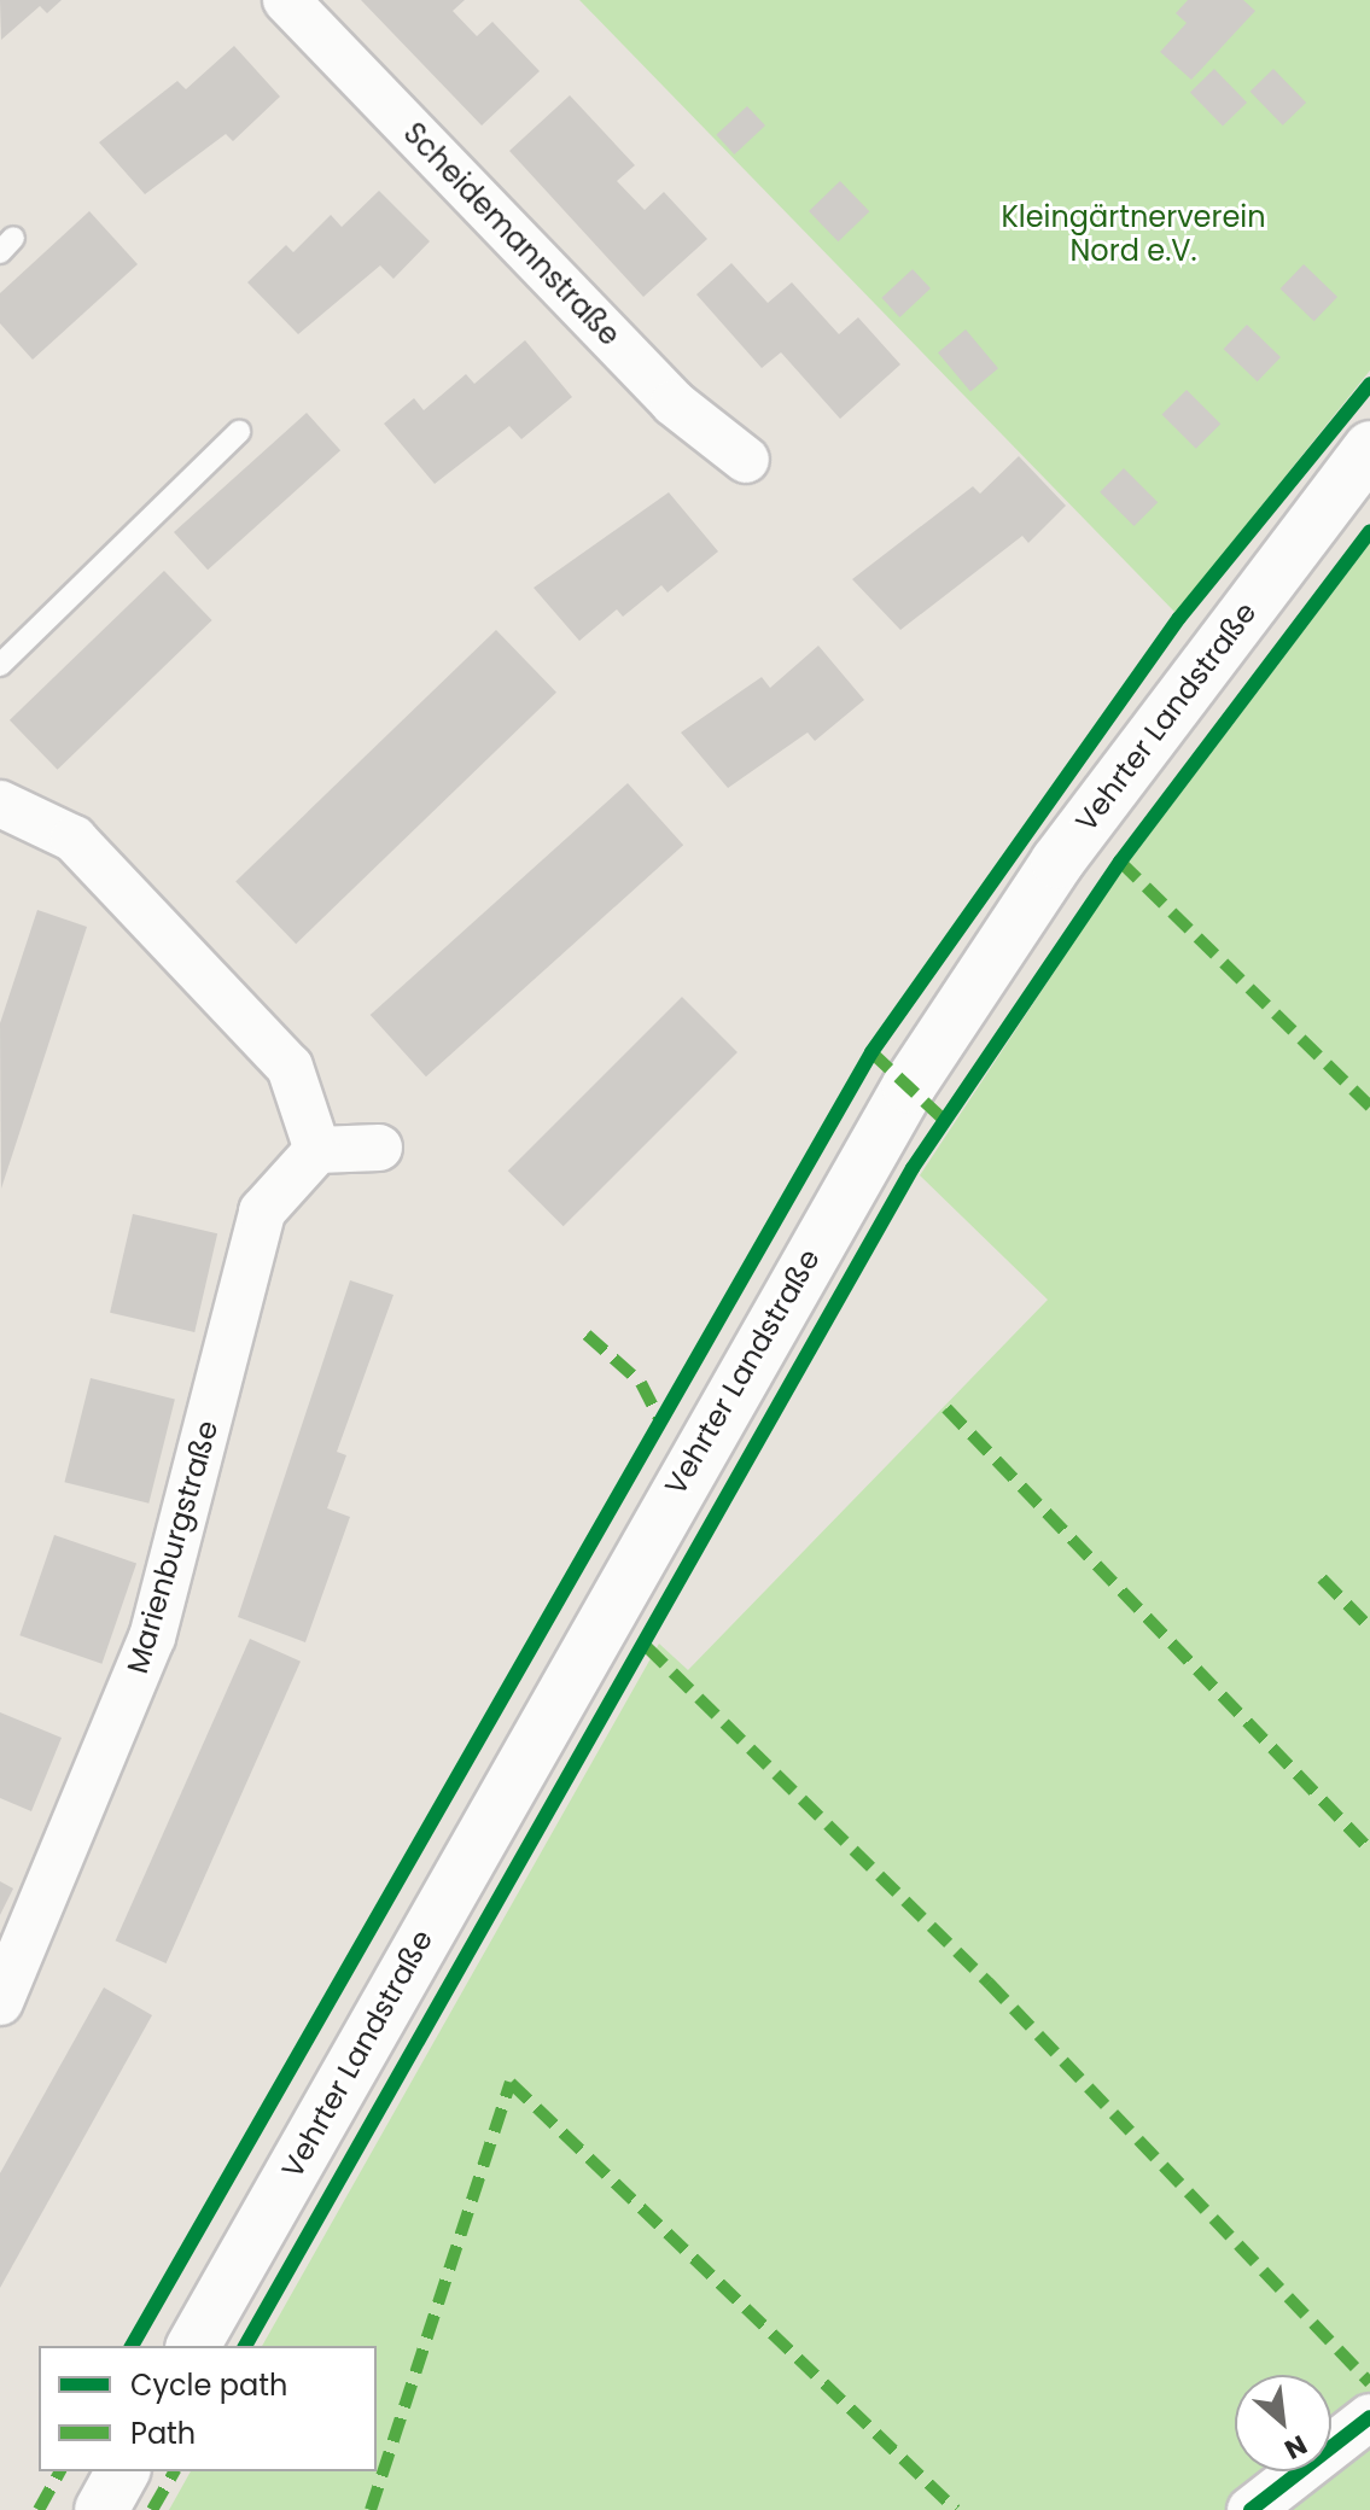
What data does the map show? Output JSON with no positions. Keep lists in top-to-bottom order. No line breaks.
{"streets":{"main road":["Vehrter Landstraße"],"street":["Scheidemannstraße","Marienburgstraße"]},"parks":["Kleingärtnerverein Nord e.V."],"legend":["Cycle path","Path"],"north":"bottom right"}
